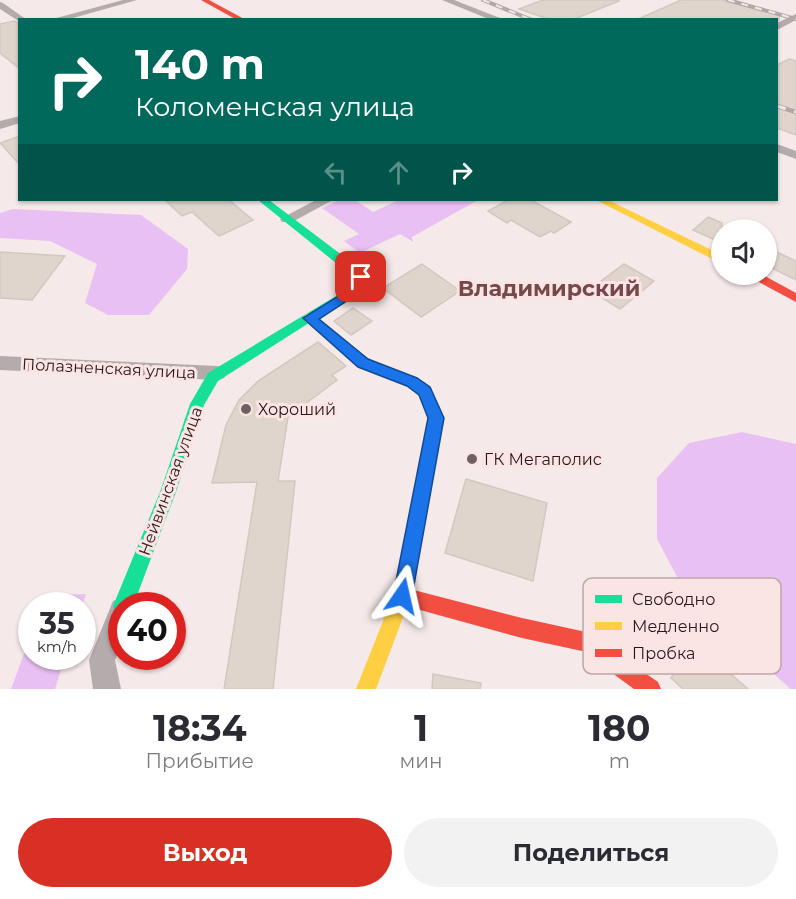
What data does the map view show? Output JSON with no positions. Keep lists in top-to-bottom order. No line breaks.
{"streets":{"street":["Полазненская улица","Нейвинская улица"]},"crossings":[["Полазненская улица","Нейвинская улица"]],"districts":["Владимирский"],"places":["Хороший","ГК Мегаполис"],"legend":["Свободно","Медленно","Пробка"],"page":{"turn":["140 m","Коломенская улица"],"speed":"35 km/h","limit":"40","eta":["18:34","Прибытие","1","мин","180","m"],"buttons":["Выход","Поделиться"]}}
